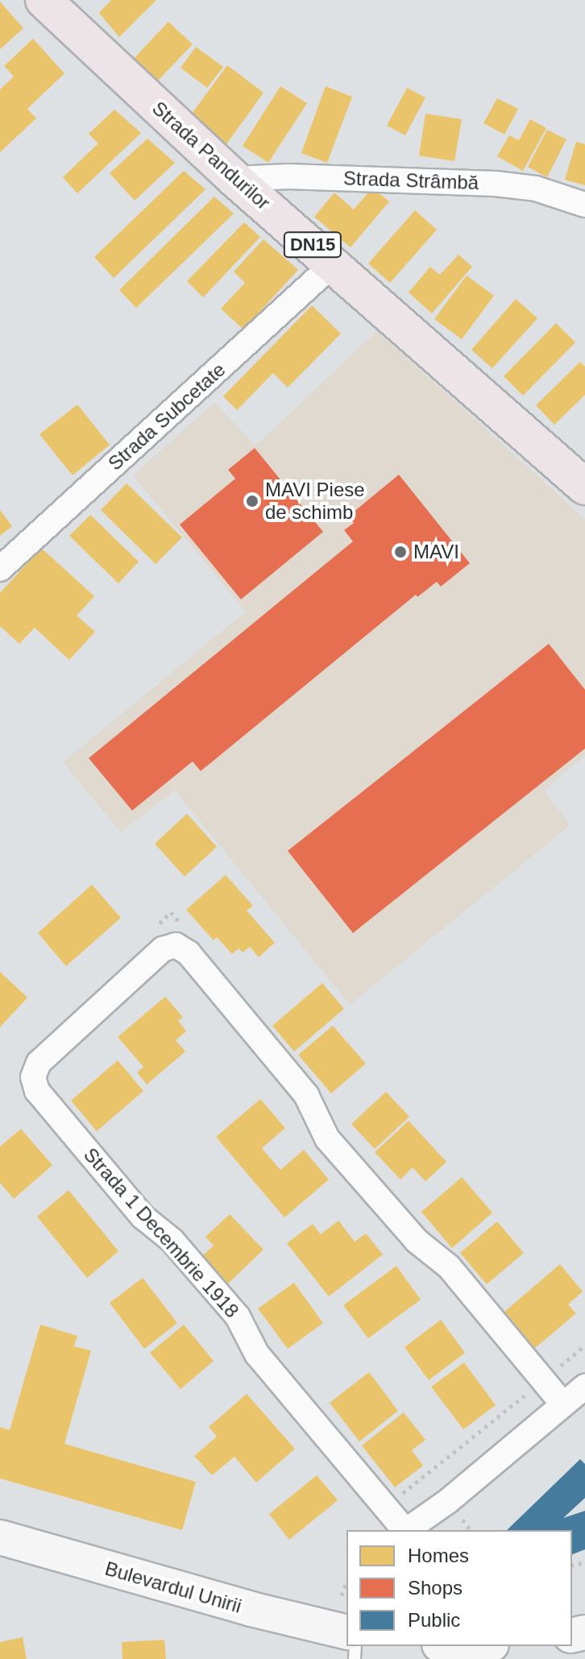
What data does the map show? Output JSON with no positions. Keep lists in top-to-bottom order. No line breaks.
{"streets":{"highway":["Strada Pandurilor","DN15"],"main road":["Bulevardul Unirii"],"street":["Strada Strâmbă","Strada Subcetate","Strada 1 Decembrie 1918"]},"crossings":[["Strada Pandurilor","Strada Strâmbă"],["Strada Pandurilor","Strada Subcetate"]],"places":["MAVI Piese de schimb","MAVI"],"legend":["Homes","Shops","Public"]}
